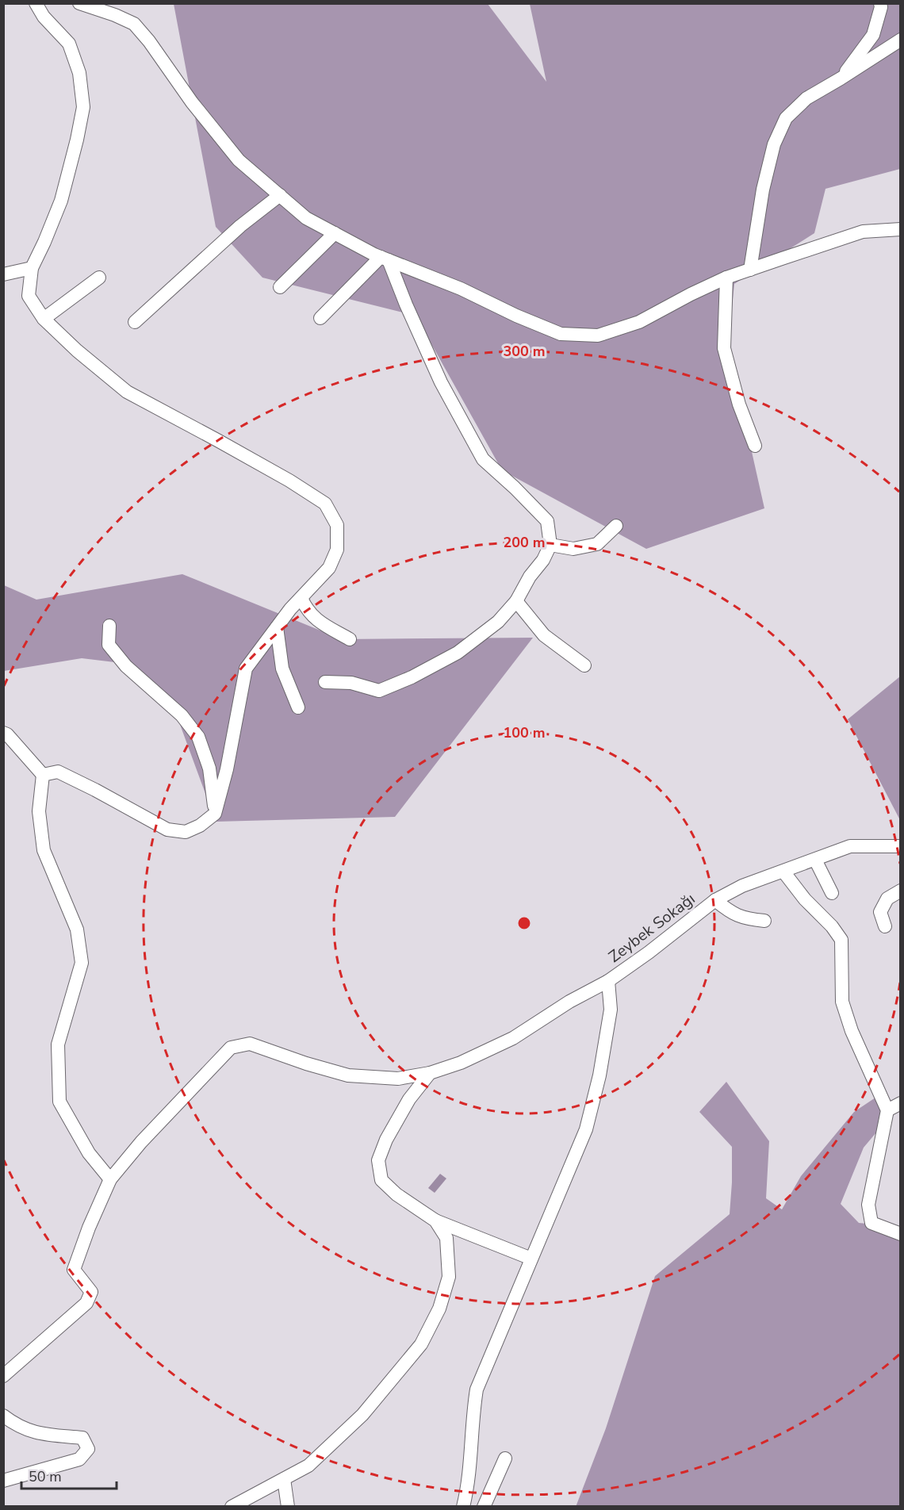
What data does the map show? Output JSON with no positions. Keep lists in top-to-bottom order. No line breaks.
{"streets":{"street":["Zeybek Sokağı"]},"scale_bar":"50 m","rings":["300 m","200 m","100 m"]}
